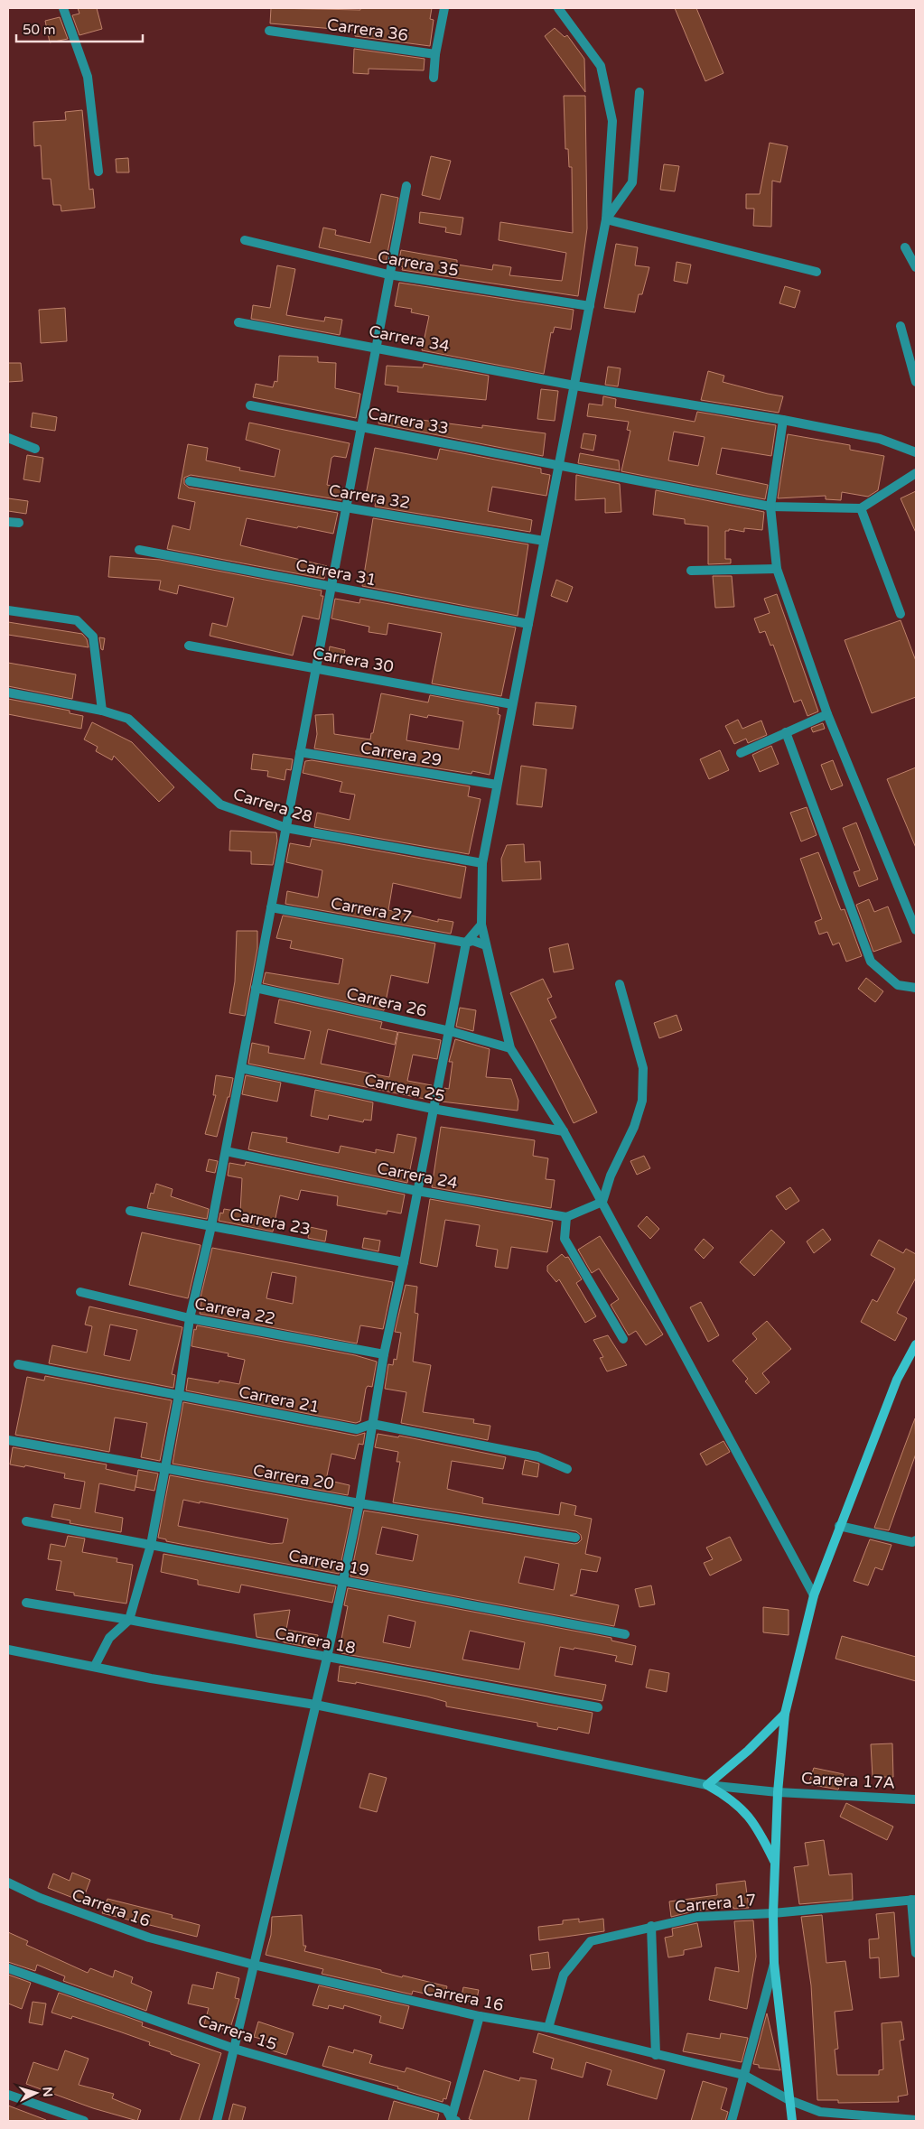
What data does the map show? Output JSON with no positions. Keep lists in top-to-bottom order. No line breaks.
{"streets":{"street":["Carrera 36","Carrera 35","Carrera 34","Carrera 33","Carrera 32","Carrera 31","Carrera 30","Carrera 29","Carrera 28","Carrera 27","Carrera 26","Carrera 25","Carrera 24","Carrera 23","Carrera 22","Carrera 21","Carrera 20","Carrera 19","Carrera 18","Carrera 17A","Carrera 17","Carrera 16","Carrera 15"]},"crossings":[["Carrera 17","Carrera 16"]],"scale_bar":"50 m","north":"right"}
